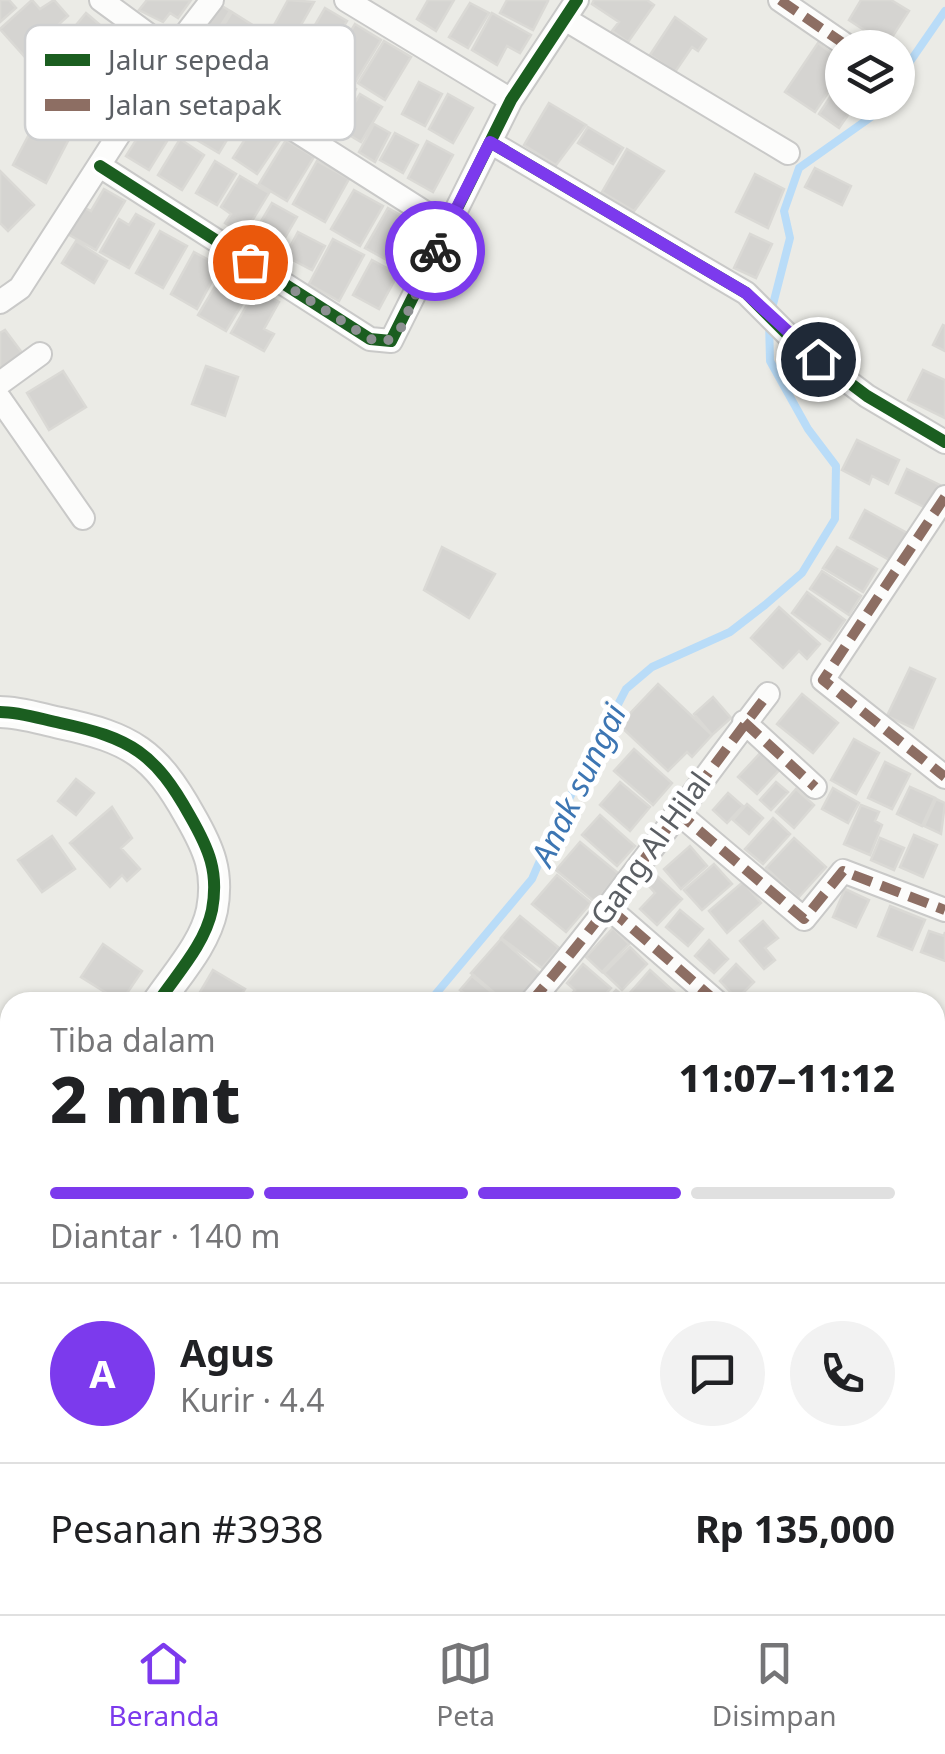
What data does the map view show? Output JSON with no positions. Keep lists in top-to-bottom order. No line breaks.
{"streets":{"street":["Gang Al Hilal"]},"water":["Anak sungai"],"legend":["Jalur sepeda","Jalan setapak"],"page":{"heading":["2 mnt","Tiba dalam","11:07–11:12"],"panel":["Agus","Kurir · 4.4","Pesanan #3938","Rp 135,000"],"bar":"Diantar · 140 m","round":"A","tabs":["Beranda","Peta","Disimpan"]}}
